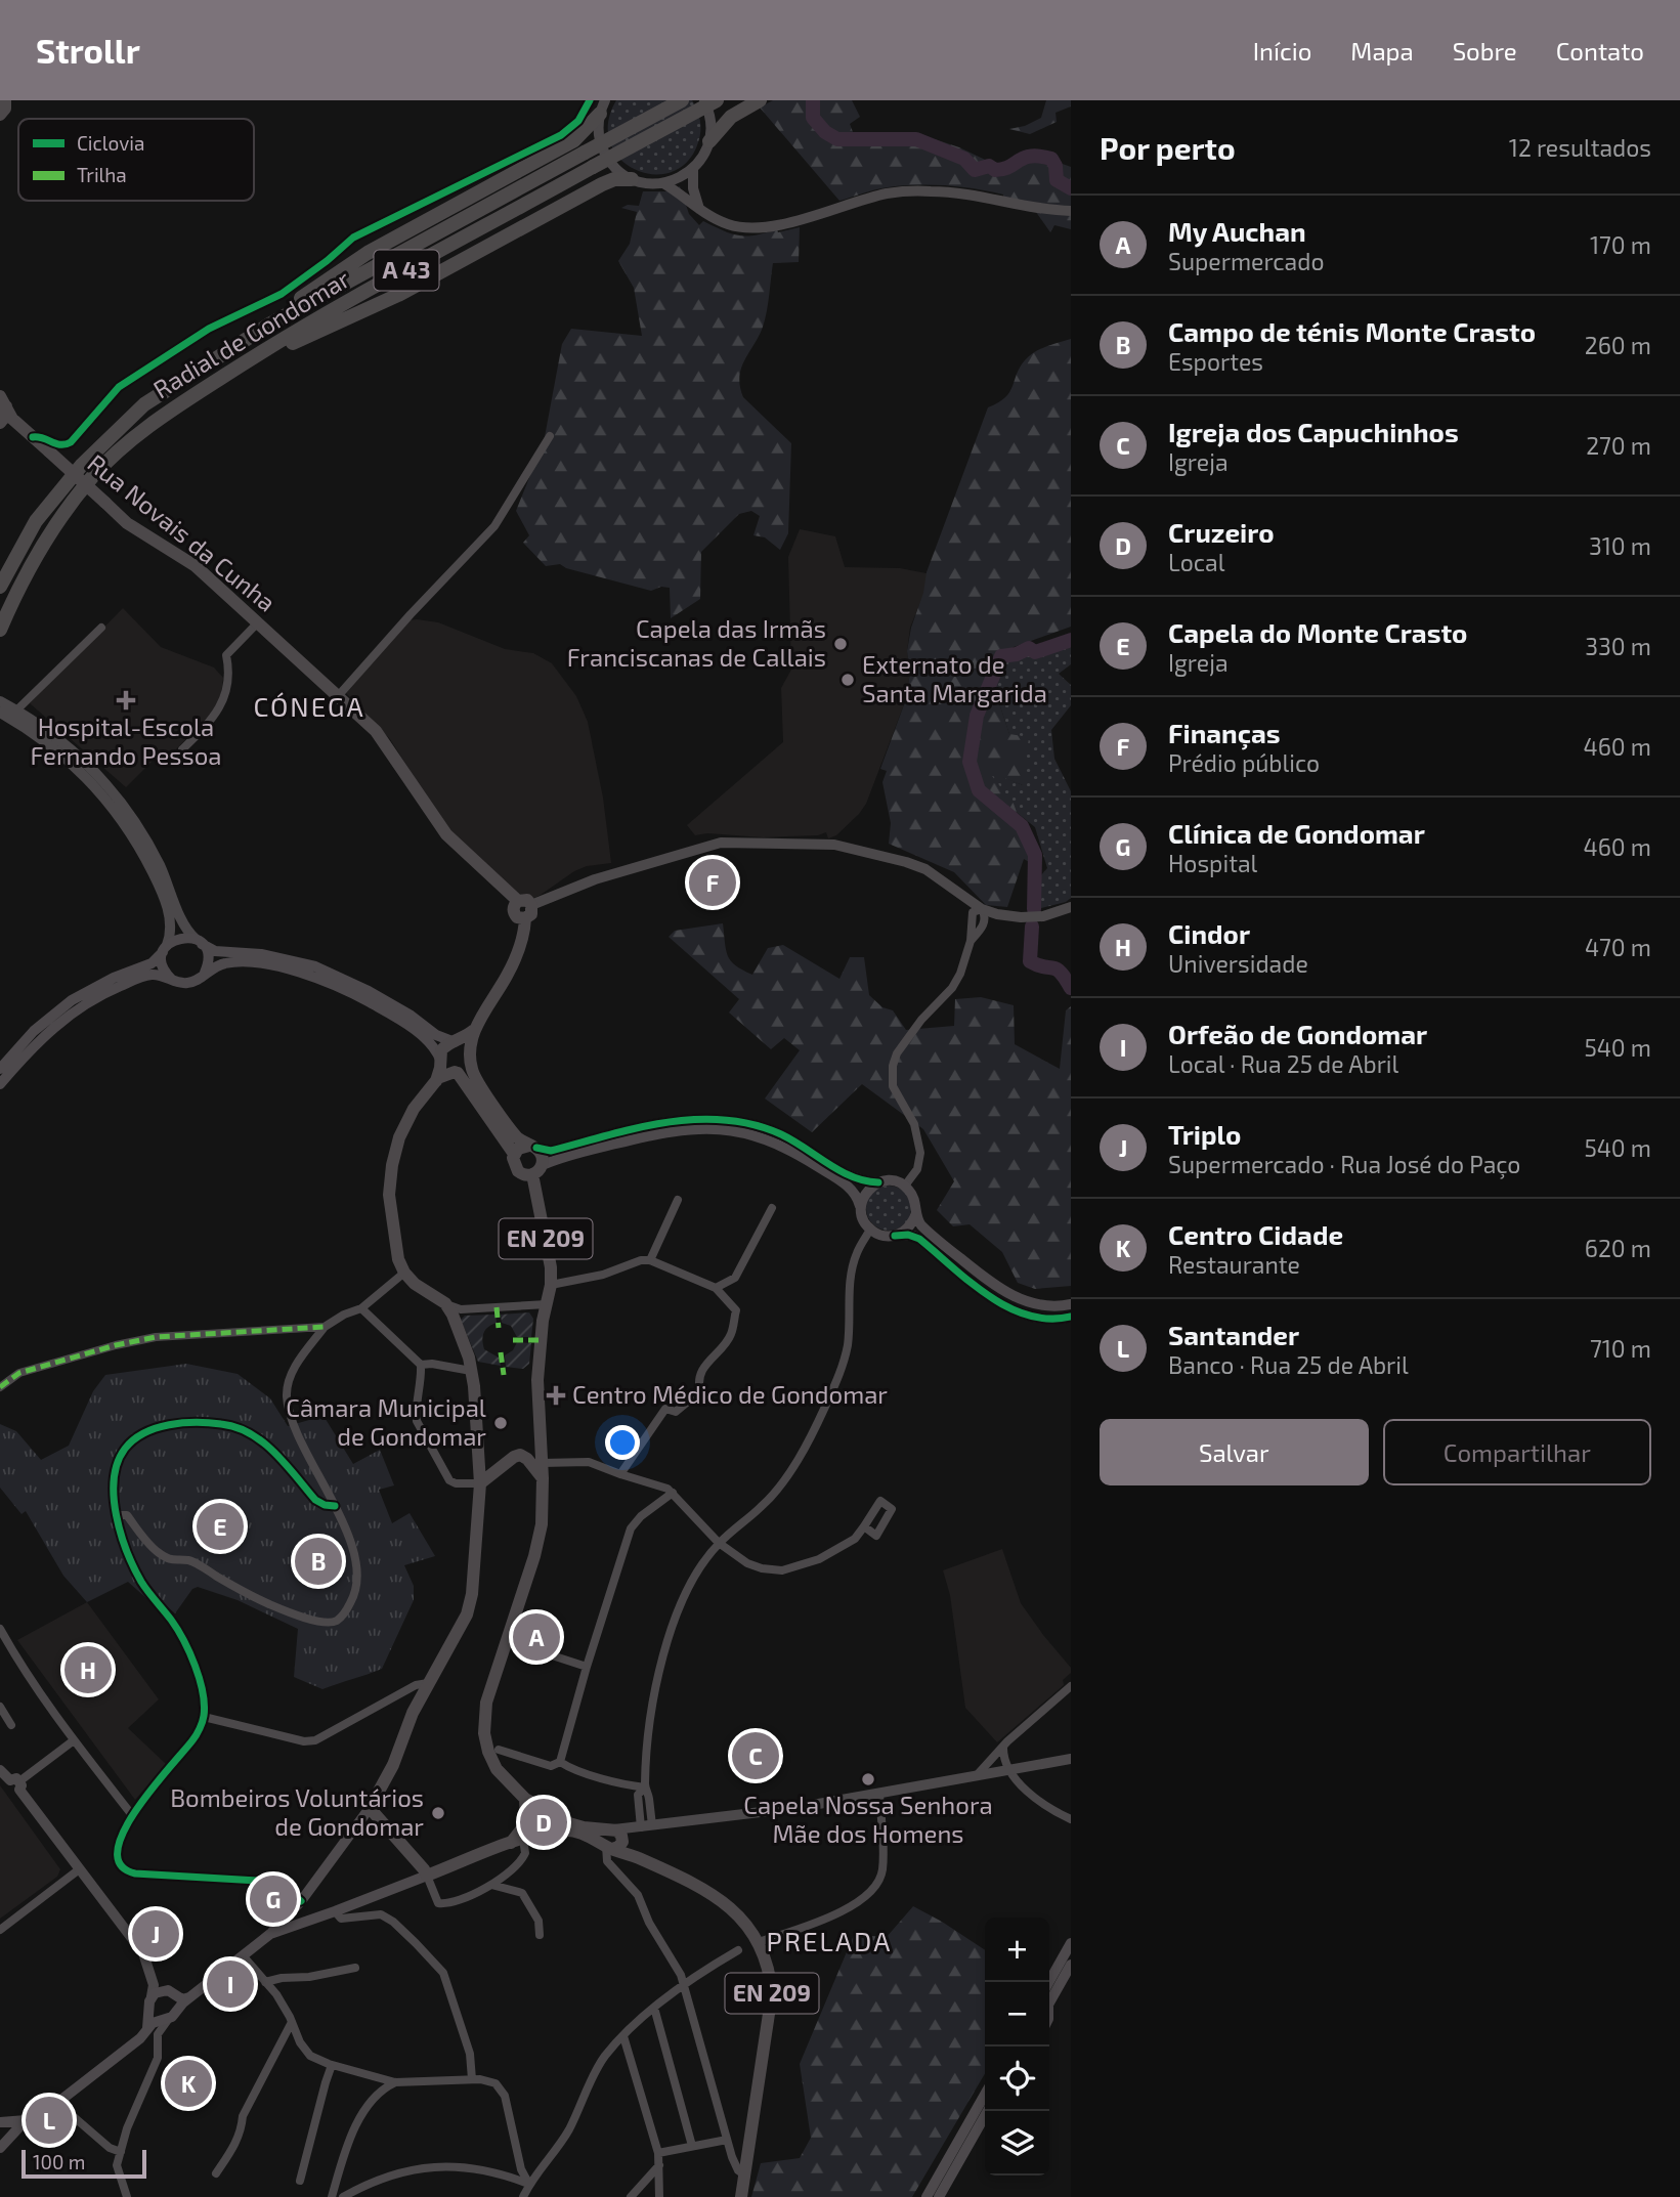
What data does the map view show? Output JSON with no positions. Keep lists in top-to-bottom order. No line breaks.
{"streets":{"highway":["A 43","Radial de Gondomar"],"main road":["Rua Novais da Cunha","EN 209"]},"crossings":[["A 43","Radial de Gondomar"]],"districts":["CÓNEGA","PRELADA"],"places":{"other":["Capela das Irmãs Franciscanas de Callais","Externato de Santa Margarida","Câmara Municipal de Gondomar","Capela Nossa Senhora Mãe dos Homens","Bombeiros Voluntários de Gondomar"],"health":["Hospital-Escola Fernando Pessoa","Centro Médico de Gondomar"]},"legend":["Ciclovia","Trilha"],"scale_bar":"100 m","page":{"header":"Strollr","nav":["Início","Mapa","Sobre","Contato"],"heading":["Por perto","12 resultados"],"list":[{"mark":"A","name":"My Auchan","note":"Supermercado","value":"170 m"},{"mark":"B","name":"Campo de ténis Monte Crasto","note":"Esportes","value":"260 m"},{"mark":"C","name":"Igreja dos Capuchinhos","note":"Igreja","value":"270 m"},{"mark":"D","name":"Cruzeiro","note":"Local","value":"310 m"},{"mark":"E","name":"Capela do Monte Crasto","note":"Igreja","value":"330 m"},{"mark":"F","name":"Finanças","note":"Prédio público","value":"460 m"},{"mark":"G","name":"Clínica de Gondomar","note":"Hospital","value":"460 m"},{"mark":"H","name":"Cindor","note":"Universidade","value":"470 m"},{"mark":"I","name":"Orfeão de Gondomar","note":"Local · Rua 25 de Abril","value":"540 m"},{"mark":"J","name":"Triplo","note":"Supermercado · Rua José do Paço","value":"540 m"},{"mark":"K","name":"Centro Cidade","note":"Restaurante","value":"620 m"},{"mark":"L","name":"Santander","note":"Banco · Rua 25 de Abril","value":"710 m"}],"pins":["F","E","B","A","H","C","D","G","J","I","K","L"],"buttons":["Salvar","Compartilhar"],"map_buttons":["+","−"],"scale":"100 m"}}
